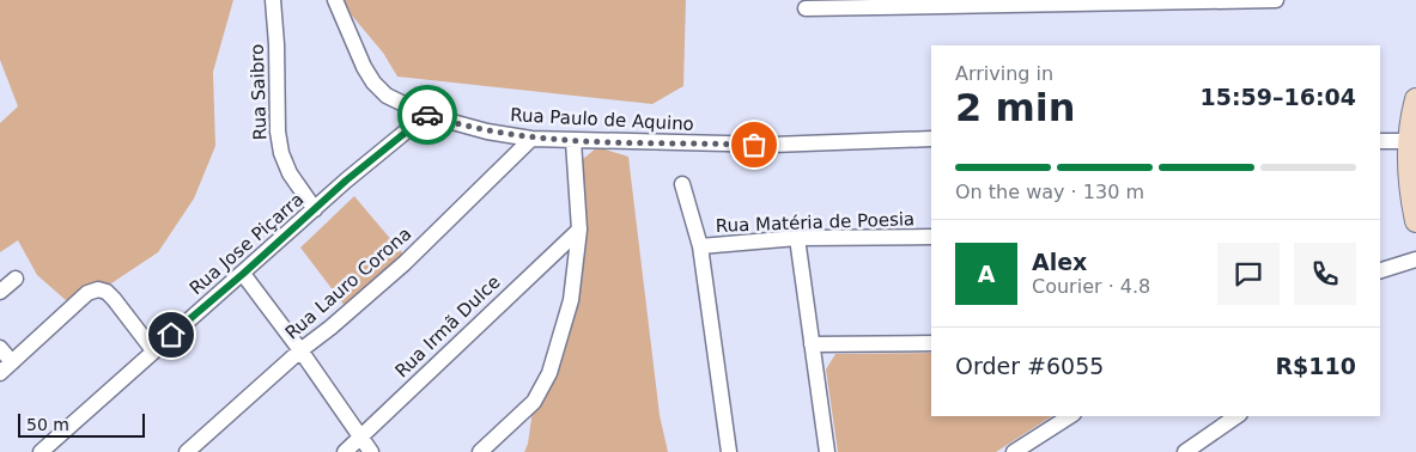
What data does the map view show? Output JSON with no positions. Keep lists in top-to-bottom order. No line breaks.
{"streets":{"street":["Rua Saibro","Rua Paulo de Aquino","Rua Matéria de Poesia","Rua Jose Piçarra","Rua Lauro Corona","Rua Irmã Dulce"]},"crossings":[["Rua Saibro","Rua Jose Piçarra"],["Rua Paulo de Aquino","Rua Jose Piçarra"],["Rua Paulo de Aquino","Rua Lauro Corona"]],"scale_bar":"50 m","page":{"heading":["2 min","Arriving in","15:59–16:04"],"panel":["Alex","Courier · 4.8","Order #6055","R$110"],"bar":"On the way · 130 m","round":"A","scale":"50 m"}}
